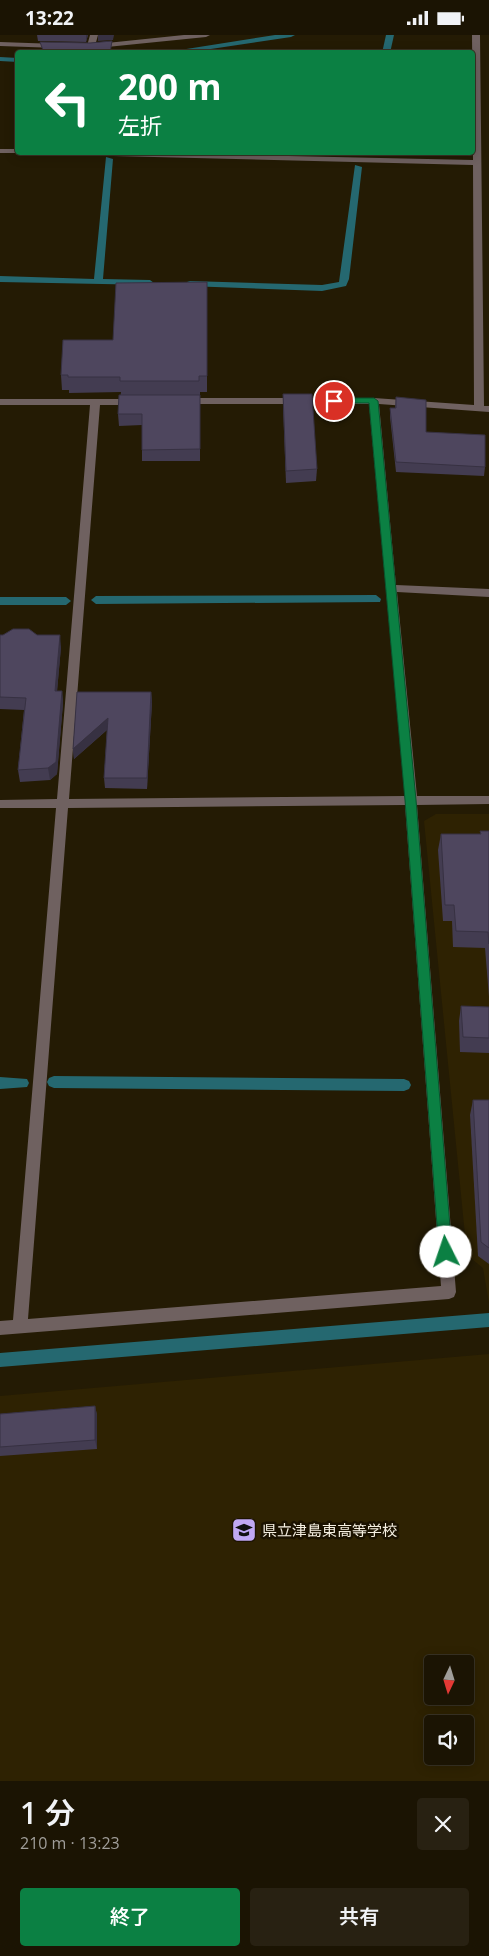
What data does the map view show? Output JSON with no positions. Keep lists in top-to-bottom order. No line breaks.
{"places":{"school or university":["県立津島東高等学校"]},"north":"bottom","page":{"status":"13:22","turn":["200 m","左折"],"heading":["1 分","210 m · 13:23"],"buttons":["終了","共有"]}}
